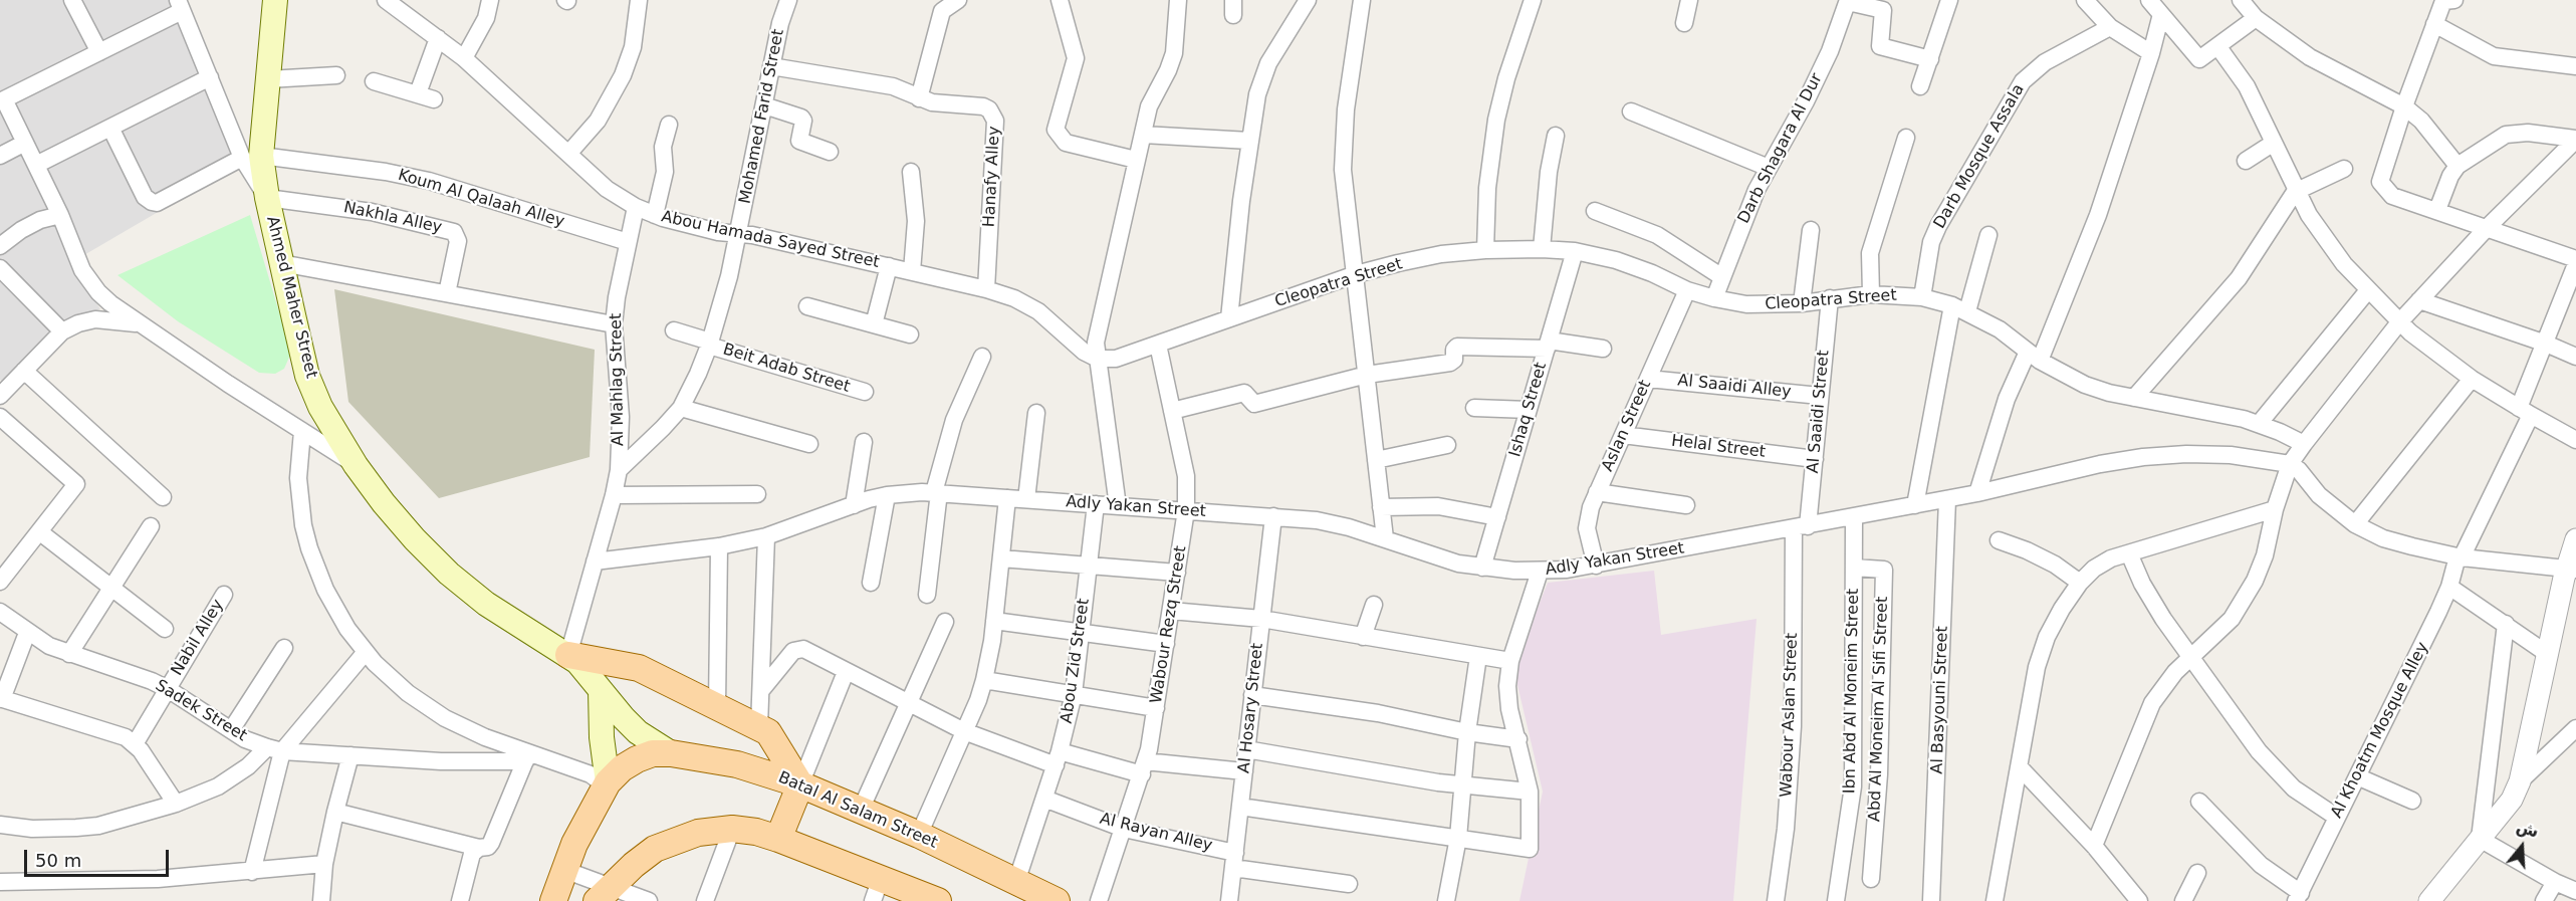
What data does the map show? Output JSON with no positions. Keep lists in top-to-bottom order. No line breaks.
{"streets":{"main road":["Ahmed Maher Street","Batal Al Salam Street"],"street":["Mohamed Farid Street","Darb Shagara Al Dur","Darb Mosque Assala","Hanafy Alley","Koum Al Qalaah Alley","Nakhla Alley","Abou Hamada Sayed Street","Cleopatra Street","Beit Adab Street","Al Mahlag Street","Al Saaidi Alley","Ishaq Street","Al Saaidi Street","Aslan Street","Helal Street","Adly Yakan Street","Wabour Rezq Street","Nabil Alley","Abou Zid Street","Ibn Abd Al Moneim Street","Al Basyouni Street","Al Hosary Street","Abd Al Moneim Al Sifi Street","Sadek Street","Wabour Aslan Street","Al Khoatm Mosque Alley","Al Rayan Alley"]},"crossings":[["Mohamed Farid Street","Hanafy Alley"],["Mohamed Farid Street","Abou Hamada Sayed Street"],["Mohamed Farid Street","Beit Adab Street"],["Mohamed Farid Street","Al Mahlag Street"],["Darb Shagara Al Dur","Cleopatra Street"],["Darb Mosque Assala","Cleopatra Street"],["Hanafy Alley","Abou Hamada Sayed Street"],["Koum Al Qalaah Alley","Ahmed Maher Street"],["Koum Al Qalaah Alley","Al Mahlag Street"],["Nakhla Alley","Ahmed Maher Street"],["Abou Hamada Sayed Street","Cleopatra Street"],["Abou Hamada Sayed Street","Al Mahlag Street"],["Cleopatra Street","Ishaq Street"],["Cleopatra Street","Al Saaidi Street"],["Cleopatra Street","Aslan Street"],["Cleopatra Street","Wabour Rezq Street"],["Ahmed Maher Street","Al Mahlag Street"],["Ahmed Maher Street","Batal Al Salam Street"],["Al Mahlag Street","Adly Yakan Street"],["Al Saaidi Alley","Al Saaidi Street"],["Al Saaidi Alley","Aslan Street"],["Ishaq Street","Adly Yakan Street"],["Al Saaidi Street","Helal Street"],["Al Saaidi Street","Adly Yakan Street"],["Al Saaidi Street","Wabour Aslan Street"],["Aslan Street","Helal Street"],["Aslan Street","Adly Yakan Street"],["Adly Yakan Street","Wabour Rezq Street"],["Adly Yakan Street","Abou Zid Street"],["Adly Yakan Street","Ibn Abd Al Moneim Street"],["Adly Yakan Street","Al Basyouni Street"],["Adly Yakan Street","Al Hosary Street"],["Adly Yakan Street","Wabour Aslan Street"],["Wabour Rezq Street","Al Rayan Alley"],["Nabil Alley","Sadek Street"],["Abou Zid Street","Batal Al Salam Street"],["Abou Zid Street","Al Rayan Alley"],["Ibn Abd Al Moneim Street","Abd Al Moneim Al Sifi Street"],["Al Hosary Street","Al Rayan Alley"]],"scale_bar":"50 m","north":"top"}
